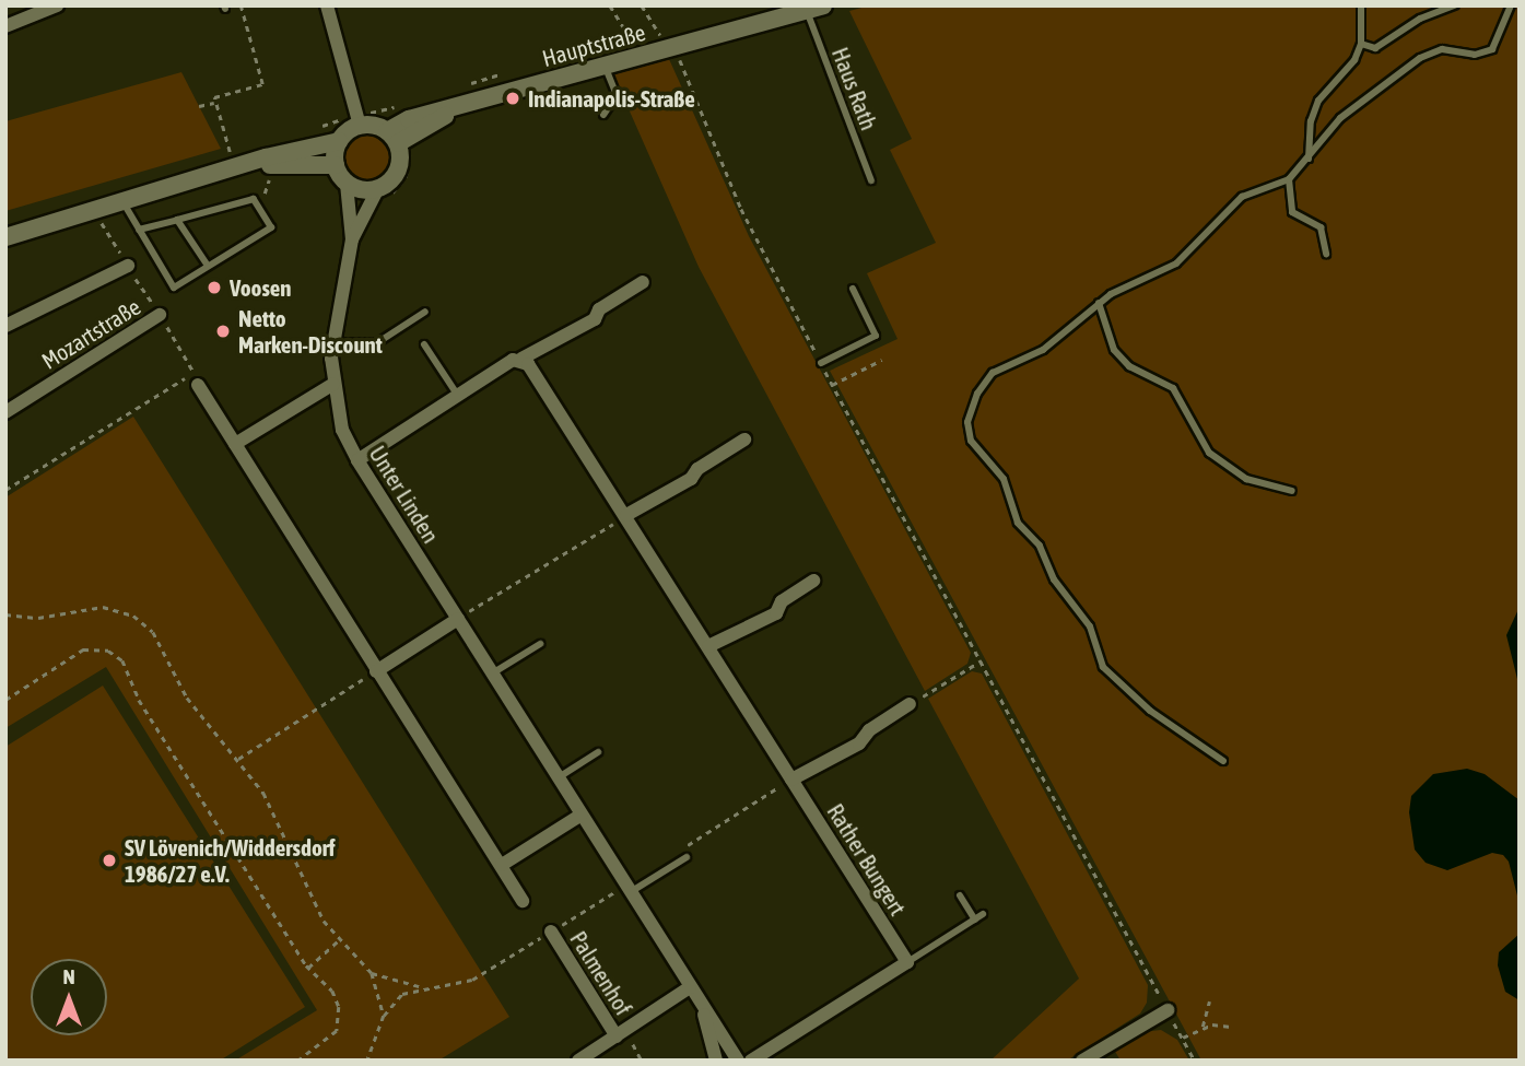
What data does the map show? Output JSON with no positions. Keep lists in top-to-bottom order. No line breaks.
{"streets":{"street":["Hauptstraße","Mozartstraße","Unter Linden","Rather Bungert","Palmenhof"],"lane":["Haus Rath"]},"crossings":[["Hauptstraße","Haus Rath"],["Hauptstraße","Unter Linden"],["Unter Linden","Palmenhof"]],"places":["Indianapolis-Straße","Voosen","Netto Marken-Discount","SV Lövenich/Widdersdorf 1986/27 e.V."],"north":"top"}
